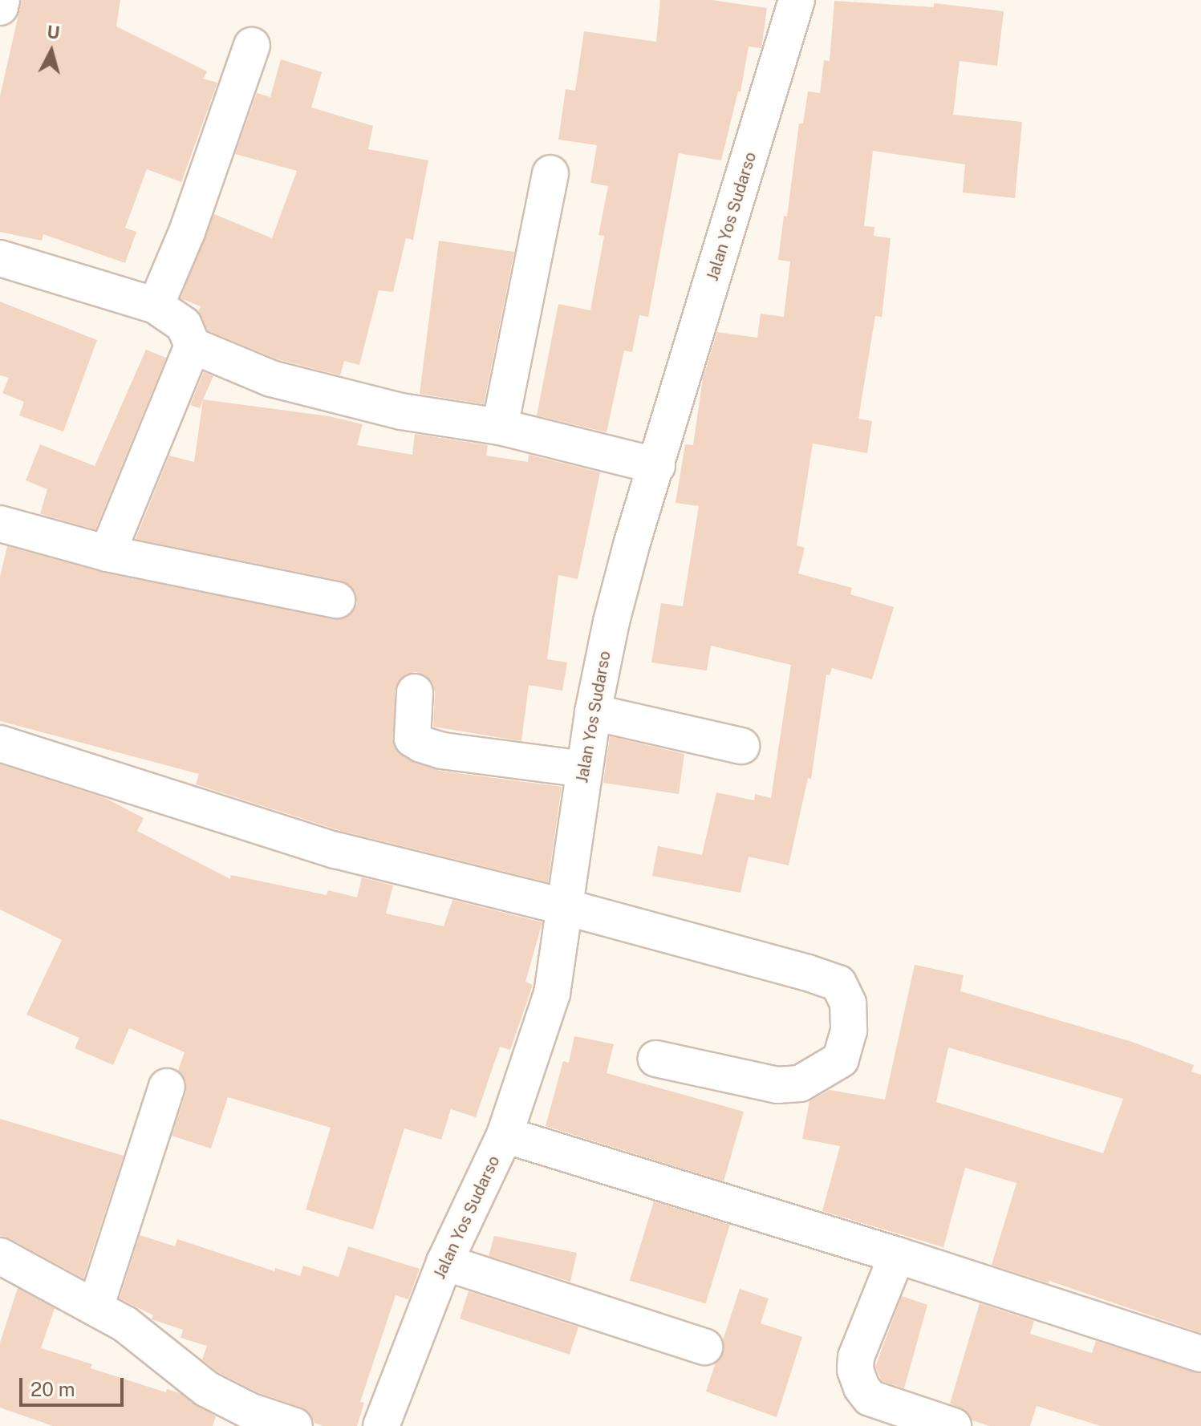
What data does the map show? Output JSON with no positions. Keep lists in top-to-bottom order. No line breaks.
{"streets":{"street":["Jalan Yos Sudarso"]},"scale_bar":"20 m","north":"top"}
